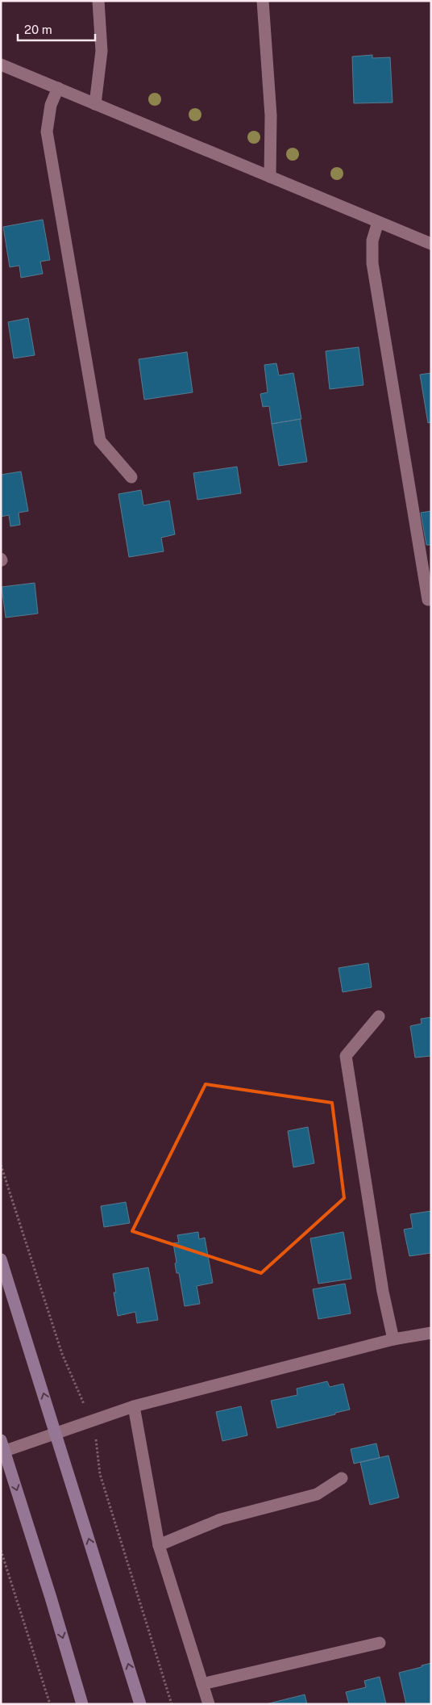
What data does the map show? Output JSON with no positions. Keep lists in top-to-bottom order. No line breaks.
{"scale_bar":"20 m"}
